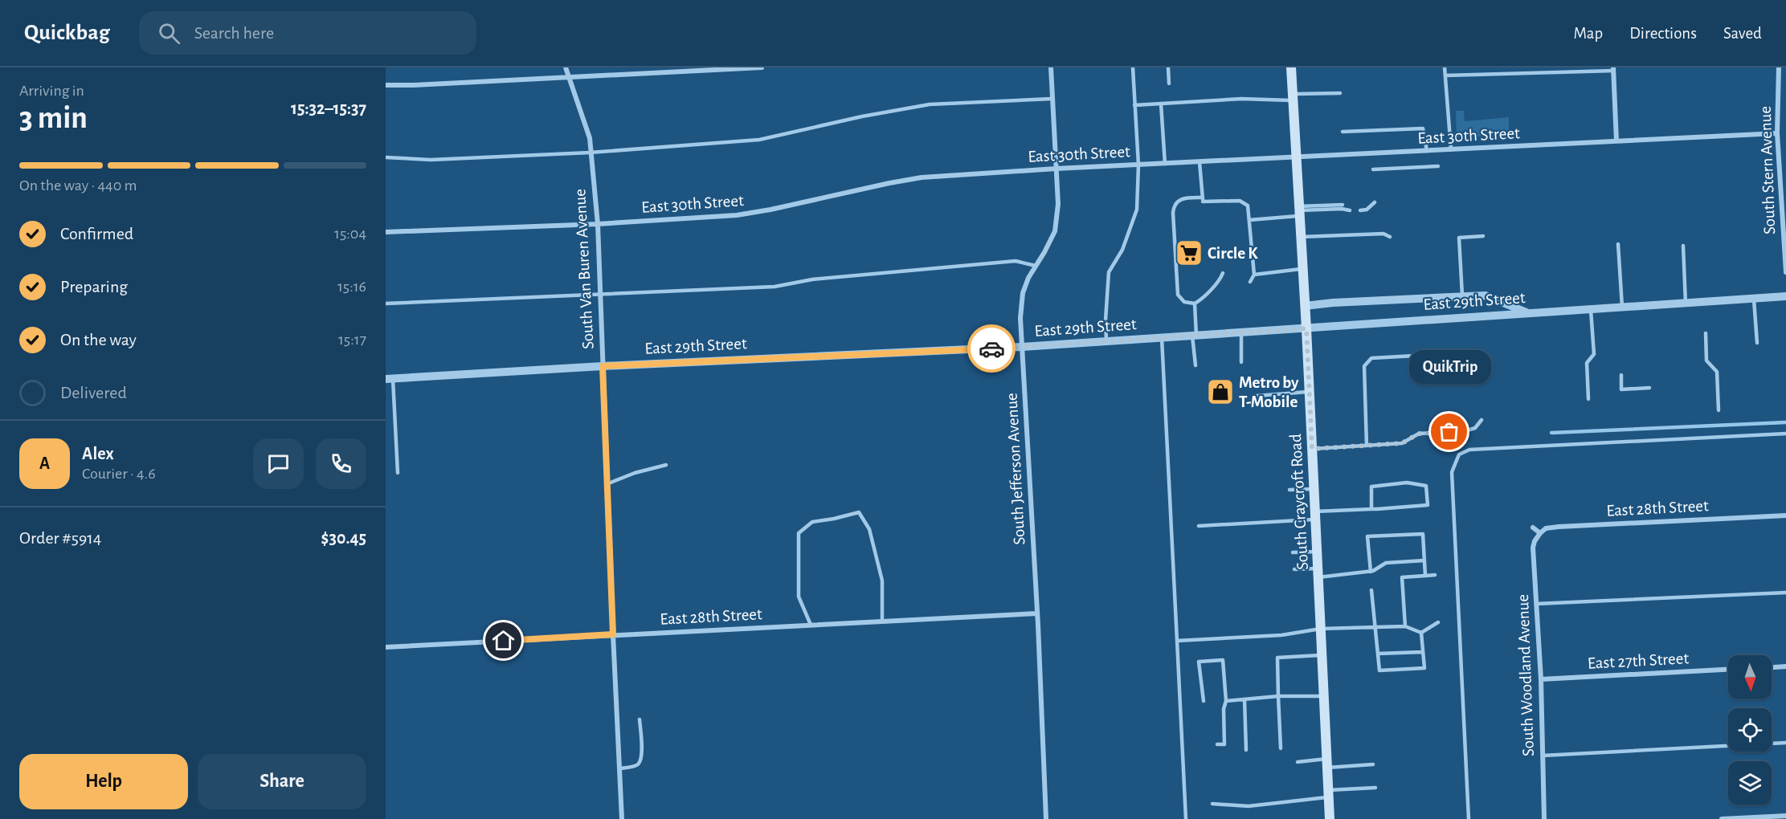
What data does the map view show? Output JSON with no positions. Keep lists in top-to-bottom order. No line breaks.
{"streets":{"main road":["South Craycroft Road"],"street":["East 30th Street","South Stern Avenue","South Van Buren Avenue","East 29th Street","South Jefferson Avenue","East 28th Street","East 27th Street","South Woodland Avenue"]},"crossings":[["East 30th Street","South Stern Avenue"],["East 30th Street","South Van Buren Avenue"],["East 30th Street","South Jefferson Avenue"],["East 30th Street","South Craycroft Road"],["South Van Buren Avenue","East 29th Street"],["South Van Buren Avenue","East 28th Street"],["East 29th Street","South Jefferson Avenue"],["East 29th Street","South Craycroft Road"],["South Jefferson Avenue","East 28th Street"],["East 28th Street","South Woodland Avenue"],["East 27th Street","South Woodland Avenue"]],"places":{"supermarket":["Circle K"],"shop":["Metro by T-Mobile"],"other":["QuikTrip"]},"north":"bottom","page":{"header":"Quickbag","search":"Search here","nav":["Map","Directions","Saved"],"heading":["3 min","Arriving in","15:32–15:37"],"panel":["Alex","Courier · 4.6","Order #5914","$30.45"],"bar":"On the way · 440 m","list":[["Confirmed","15:04"],["Preparing","15:16"],["On the way","15:17"],"Delivered"],"bubble":"QuikTrip","round":"A","buttons":["Help","Share"]}}
